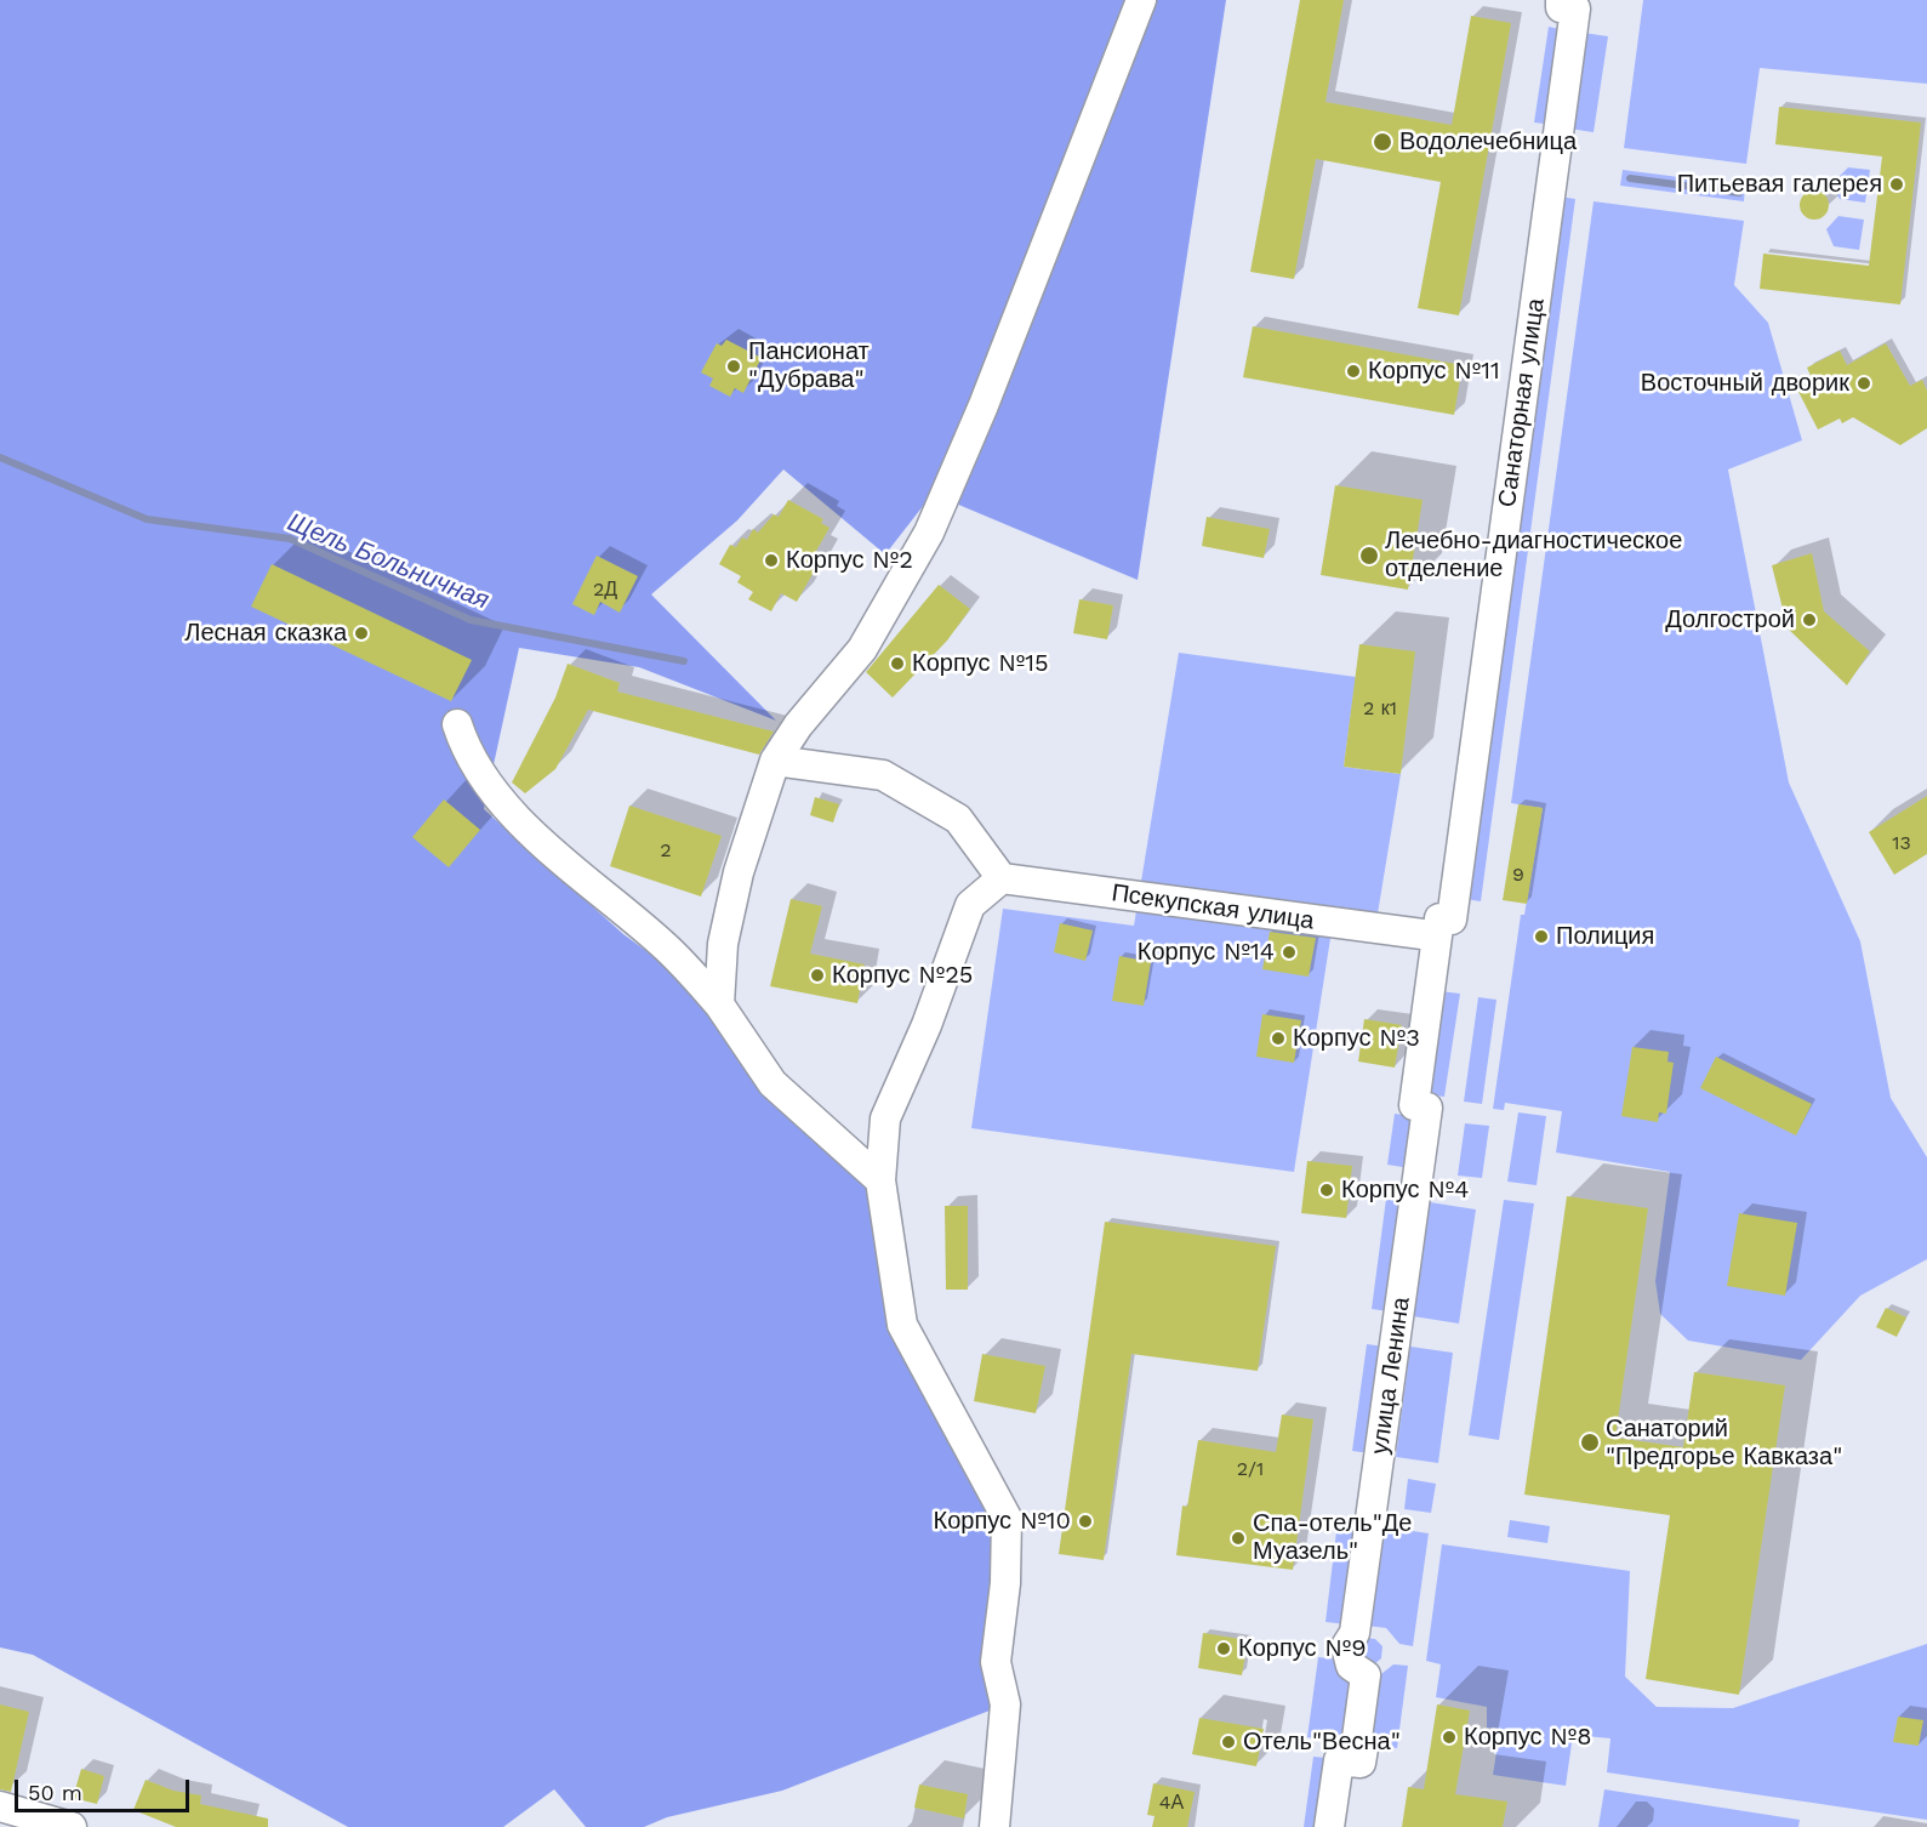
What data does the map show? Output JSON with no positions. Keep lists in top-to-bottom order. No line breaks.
{"streets":{"street":["Санаторная улица","Псекупская улица","улица Ленина"]},"crossings":[["Санаторная улица","улица Ленина"]],"water":["Щель Больничная"],"places":["Водолечебница","Питьевая галерея","Пансионат \"Дубрава\"","Корпус №11","Восточный дворик","Лечебно-диагностическое отделение","Корпус №2","Долгострой","Лесная сказка","Корпус №15","Полиция","Корпус №14","Корпус №25","Корпус №3","Корпус №4","Санаторий \"Предгорье Кавказа\"","Корпус №10","Спа-отель\"Де Муазель\"","Корпус №9","Корпус №8","Отель\"Весна\""],"house_numbers":["2Д","2 к1","13","2","9","2/1","4А"],"scale_bar":"50 m"}
